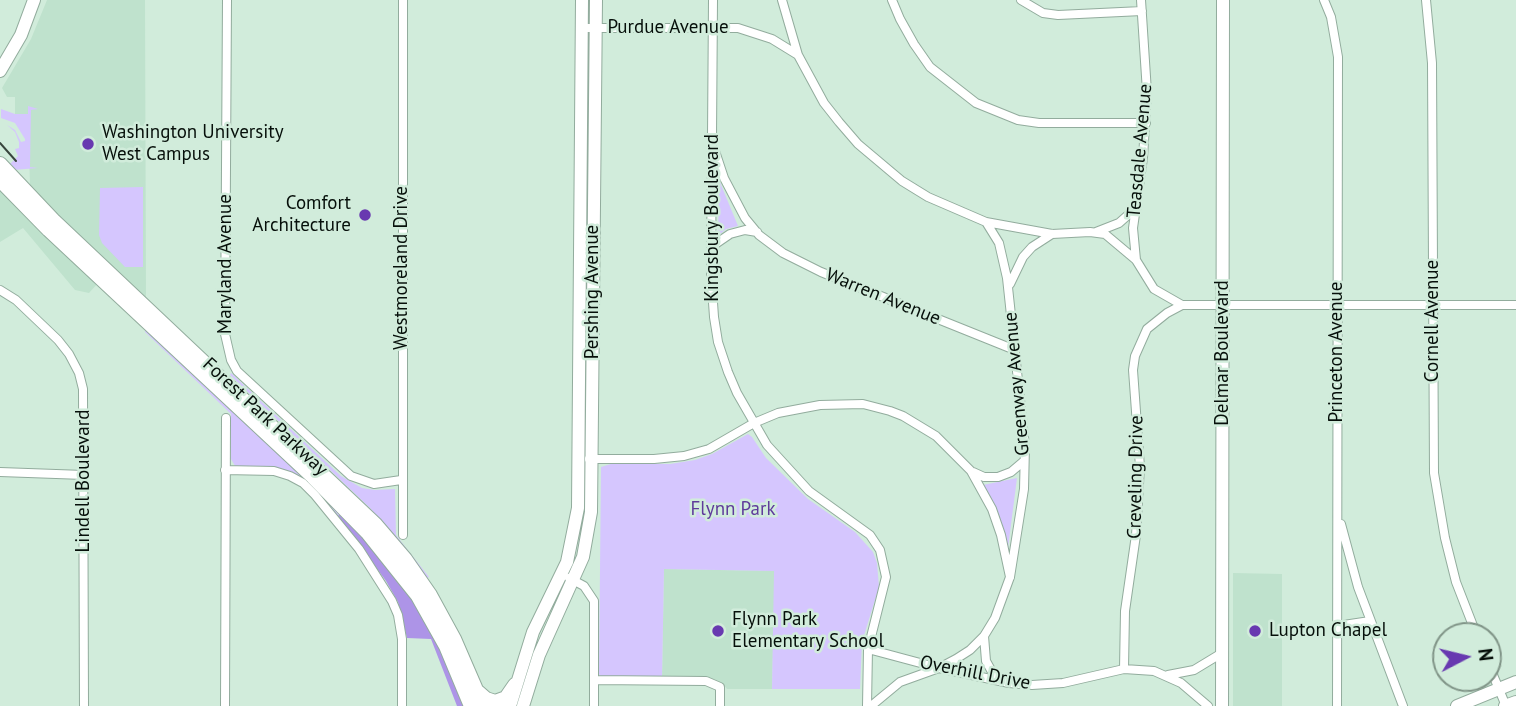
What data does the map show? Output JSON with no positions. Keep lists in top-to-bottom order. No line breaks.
{"streets":{"highway":["Forest Park Parkway"],"street":["Purdue Avenue","Teasdale Avenue","Kingsbury Boulevard","Maryland Avenue","Westmoreland Drive","Pershing Avenue","Warren Avenue","Cornell Avenue","Princeton Avenue","Delmar Boulevard","Greenway Avenue","Creveling Drive","Lindell Boulevard","Overhill Drive"]},"crossings":[["Purdue Avenue","Teasdale Avenue"],["Purdue Avenue","Kingsbury Boulevard"],["Purdue Avenue","Pershing Avenue"],["Purdue Avenue","Greenway Avenue"],["Kingsbury Boulevard","Warren Avenue"],["Kingsbury Boulevard","Overhill Drive"],["Maryland Avenue","Westmoreland Drive"],["Warren Avenue","Greenway Avenue"],["Delmar Boulevard","Overhill Drive"],["Creveling Drive","Overhill Drive"]],"parks":["Flynn Park"],"places":["Washington University West Campus","Comfort Architecture","Flynn Park Elementary School","Lupton Chapel"],"north":"right"}
